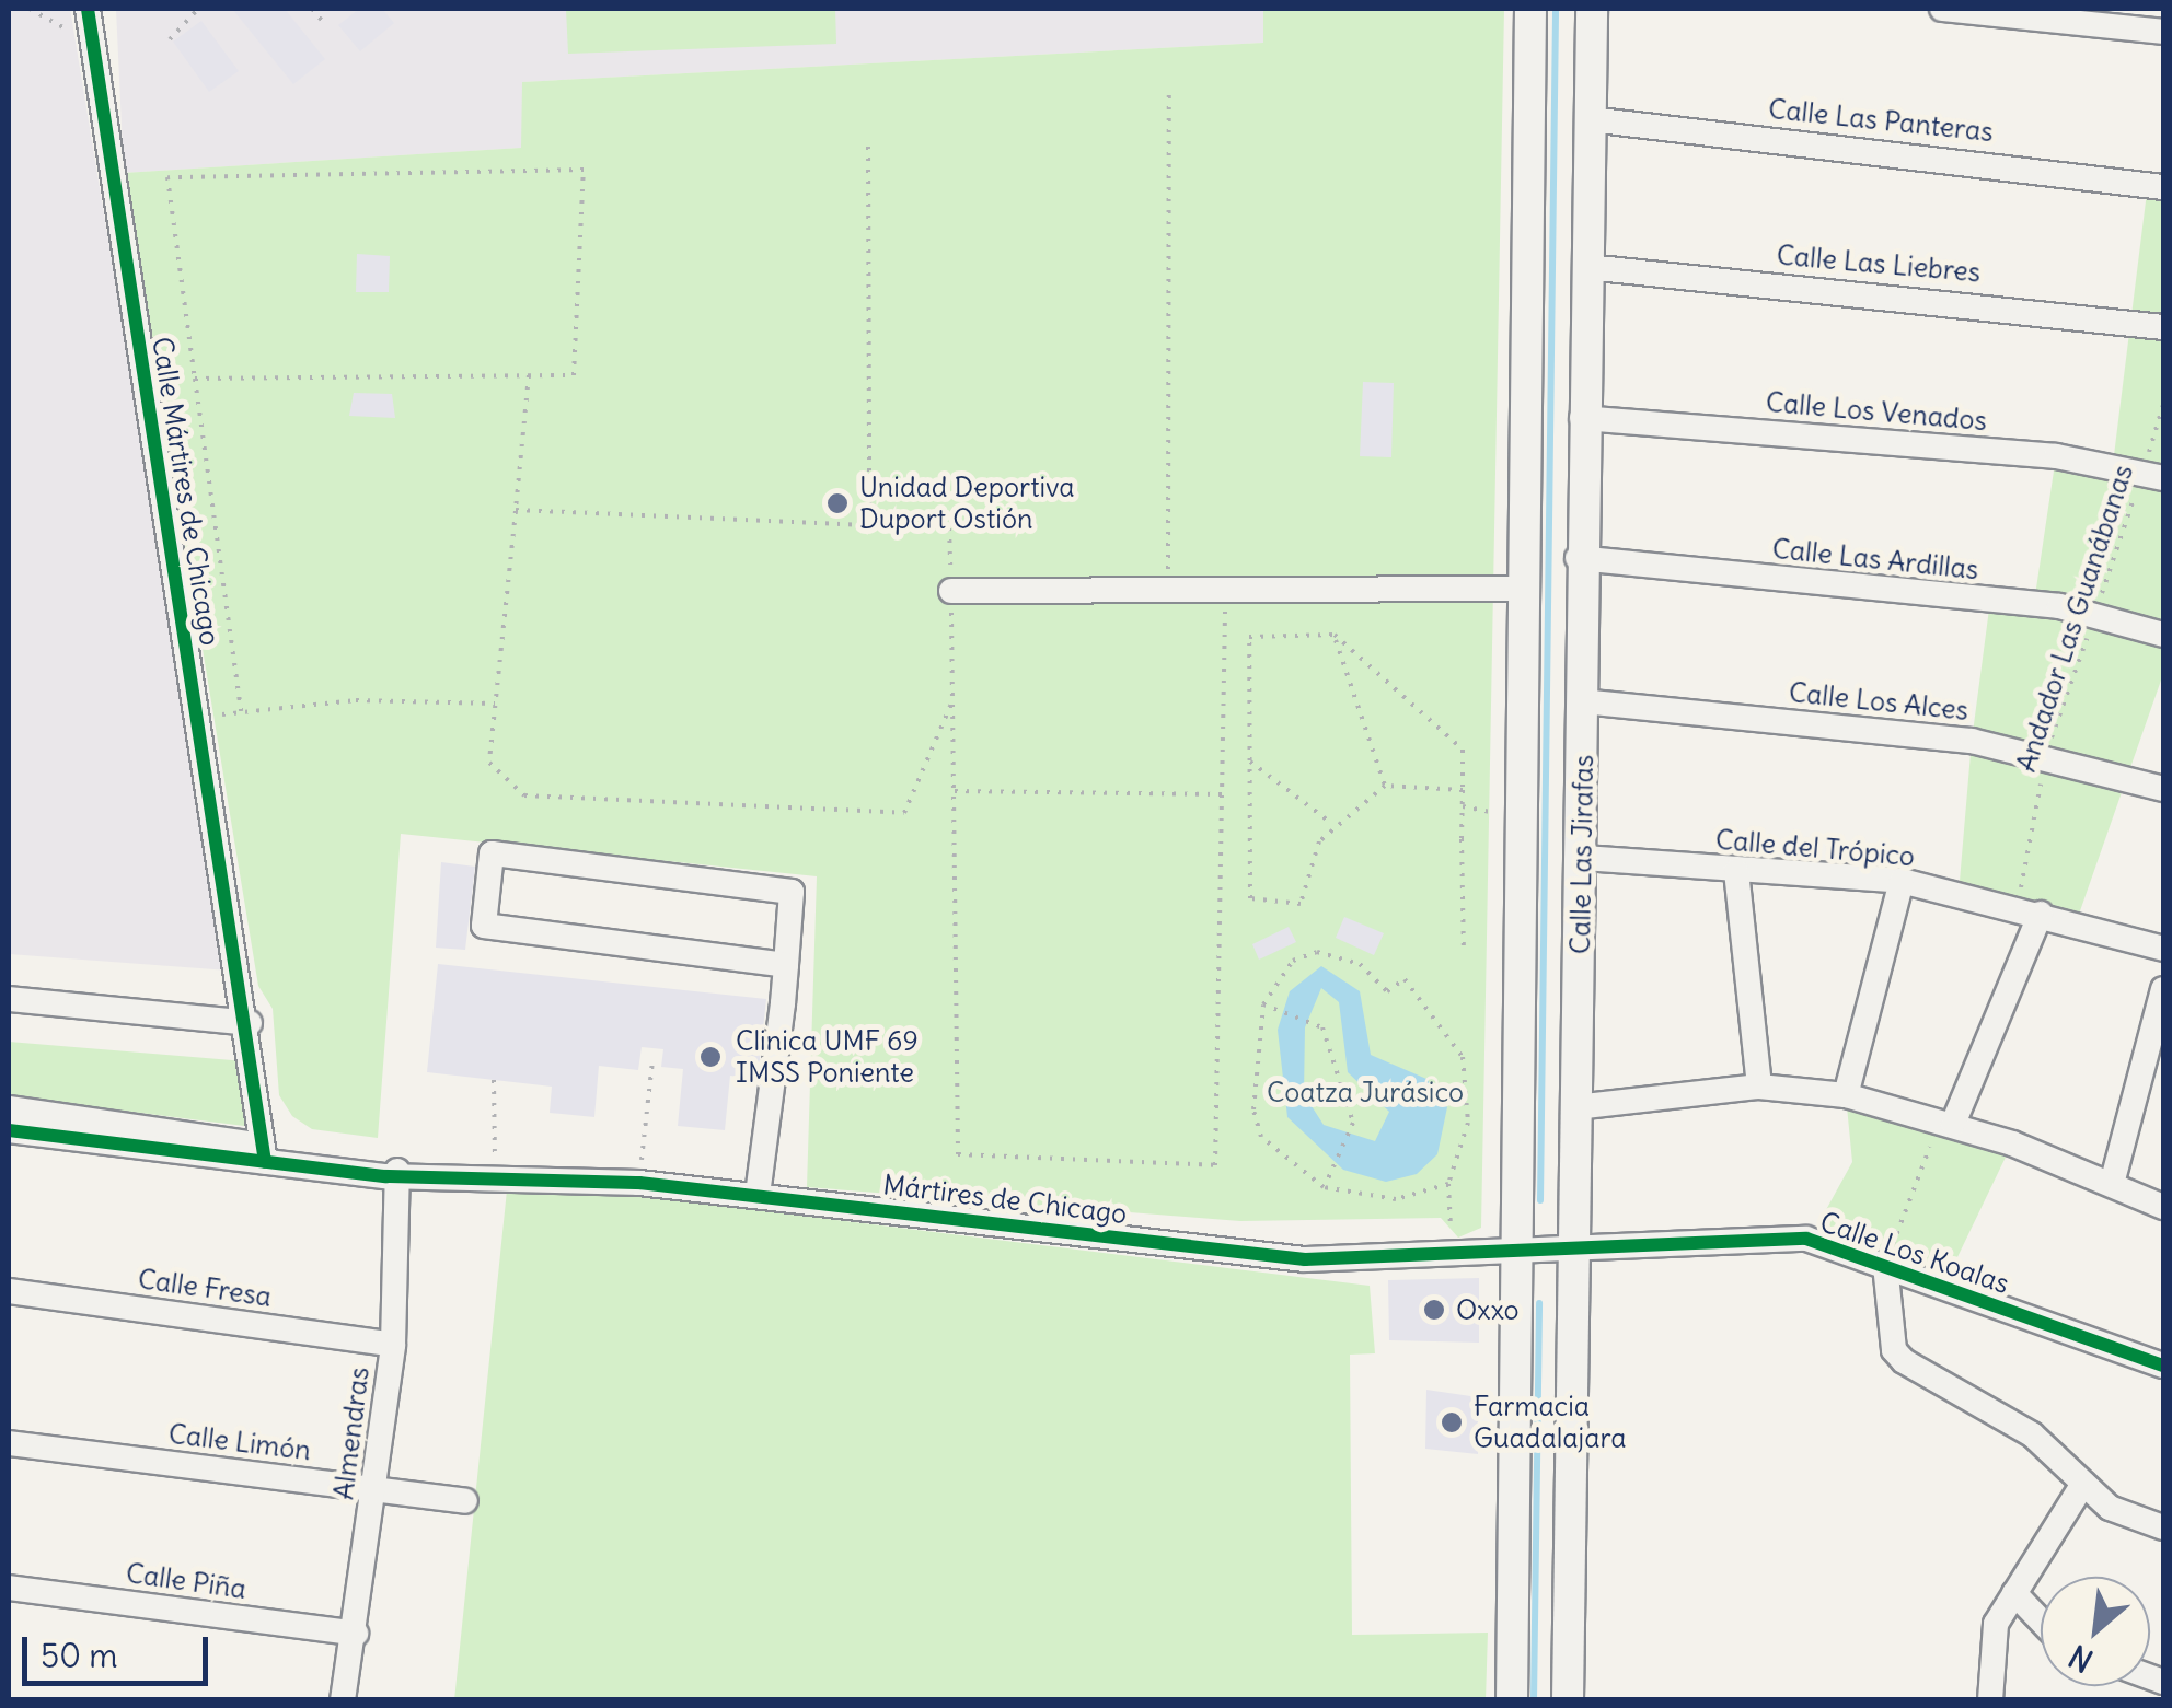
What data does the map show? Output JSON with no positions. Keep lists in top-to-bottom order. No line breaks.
{"streets":{"main road":["Calle Las Jirafas"],"street":["Calle Las Panteras","Calle Las Liebres","Calle Los Venados","Calle Mártires de Chicago","Calle Las Ardillas","Calle Los Alces","Calle del Trópico","Mártires de Chicago","Calle Los Koalas","Calle Fresa","Almendras","Calle Limón","Calle Piña"],"path":["Andador Las Guanábanas"]},"crossings":[["Calle Las Panteras","Calle Las Jirafas"],["Calle Las Liebres","Calle Las Jirafas"],["Calle Los Venados","Andador Las Guanábanas"],["Calle Los Venados","Calle Las Jirafas"],["Calle Las Ardillas","Andador Las Guanábanas"],["Calle Las Ardillas","Calle Las Jirafas"],["Andador Las Guanábanas","Calle Los Alces"],["Andador Las Guanábanas","Calle del Trópico"],["Calle Los Alces","Calle Las Jirafas"],["Calle del Trópico","Calle Las Jirafas"],["Calle Las Jirafas","Calle Los Koalas"],["Mártires de Chicago","Calle Los Koalas"],["Calle Fresa","Almendras"],["Almendras","Calle Limón"],["Almendras","Calle Piña"]],"parks":["Coatza Jurásico"],"places":["Unidad Deportiva Duport Ostión","Clinica UMF 69 IMSS Poniente","Oxxo","Farmacia Guadalajara"],"scale_bar":"50 m","north":"bottom left"}
